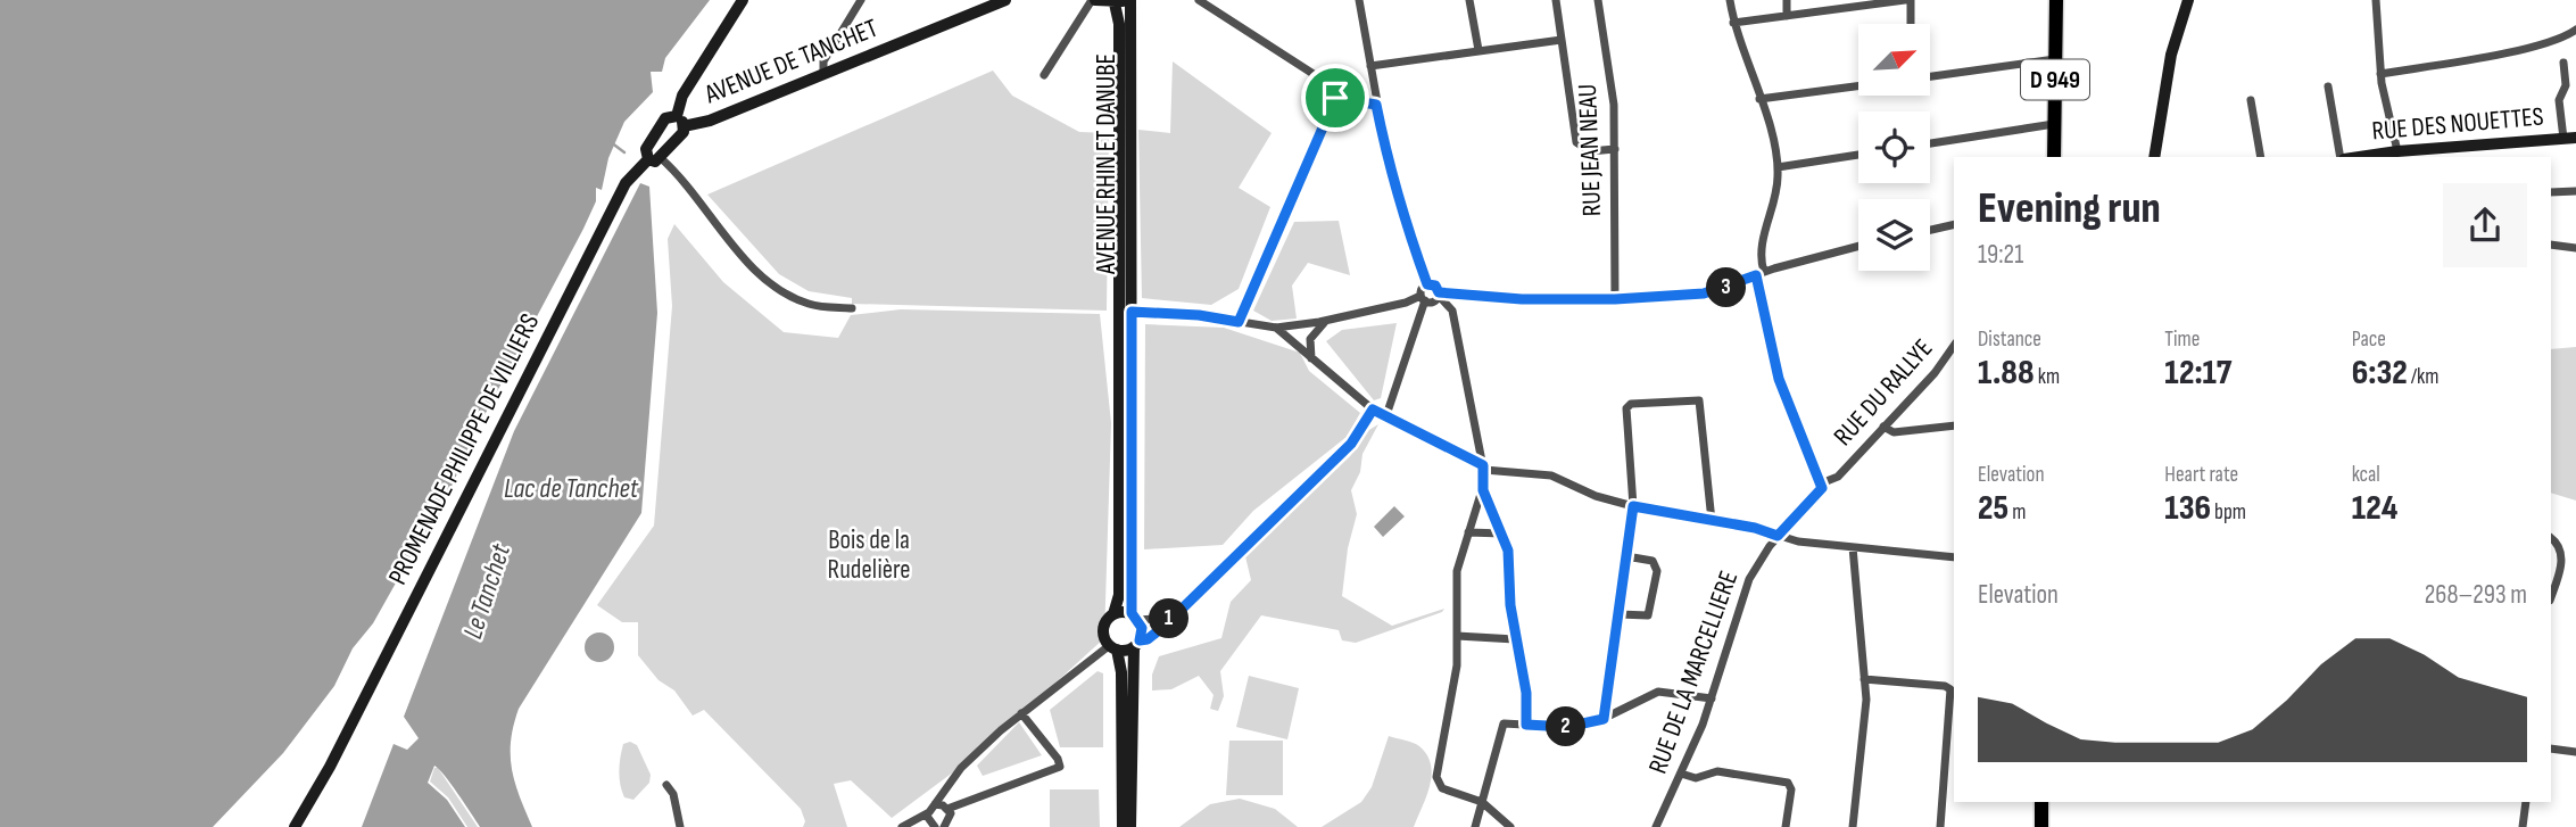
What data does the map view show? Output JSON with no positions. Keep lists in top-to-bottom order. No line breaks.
{"streets":{"main road":["D 949"],"street":["AVENUE DE TANCHET","RUE DES NOUETTES","RUE JEAN NEAU","AVENUE RHIN ET DANUBE","RUE DU RALLYE","PROMENADE PHILIPPE DE VILLIERS","RUE DE LA MARCELLIERE"]},"crossings":[["RUE DU RALLYE","RUE DE LA MARCELLIERE"]],"water":["Lac de Tanchet","Le Tanchet"],"parks":["Bois de la Rudelière"],"north":"top right","page":{"heading":["Evening run","19:21"],"pins":["3","1","2"],"stats":[["Distance","1.88 km"],["Time","12:17"],["Pace","6:32 /km"],["Elevation","25 m"],["Heart rate","136 bpm"],["kcal","124"]],"chart":["Elevation","268–293 m"]}}
